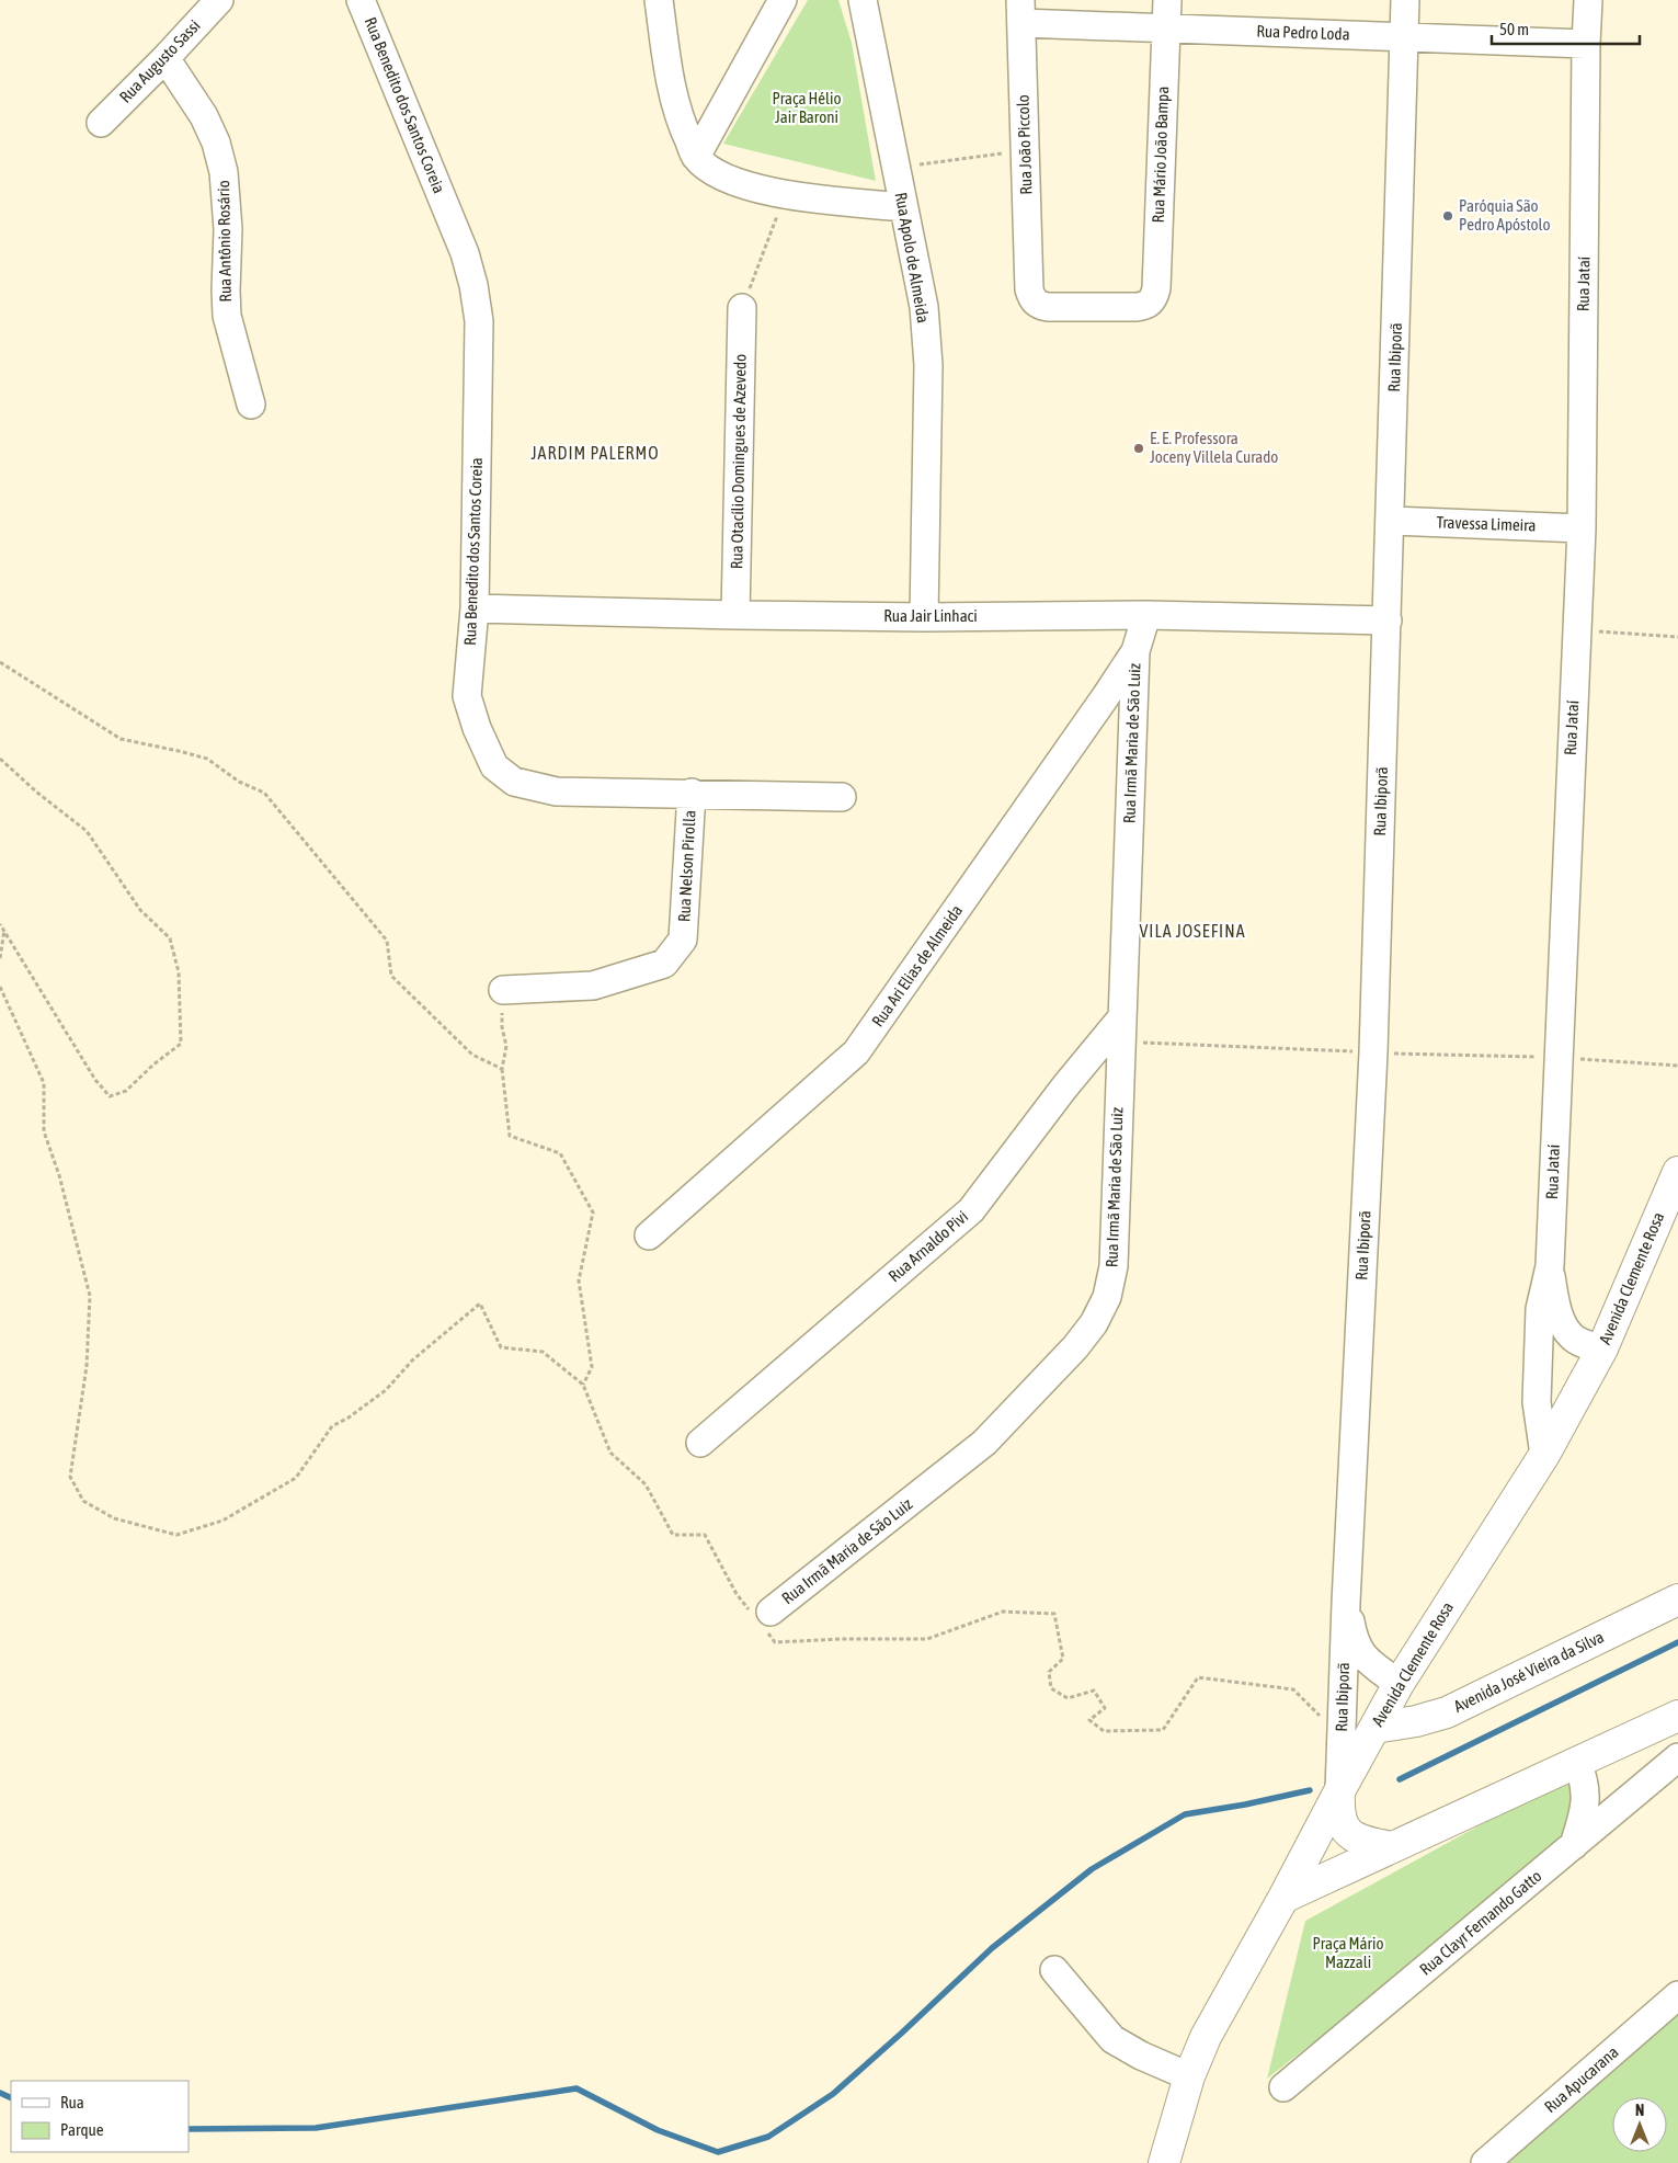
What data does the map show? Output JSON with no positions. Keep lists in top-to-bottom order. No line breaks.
{"streets":{"main road":["Avenida Clemente Rosa","Avenida José Vieira da Silva"],"street":["Rua Pedro Loda","Rua Augusto Sassi","Rua Benedito dos Santos Coreia","Rua João Piccolo","Rua Mário João Bampa","Rua Antônio Rosário","Rua Apolo de Almeida","Rua Jataí","Rua Ibiporã","Rua Otacílio Domingues de Azevedo","Travessa Limeira","Rua Jair Linhaci","Rua Irmã Maria de São Luiz","Rua Nelson Pirolla","Rua Ari Elias de Almeida","Rua Arnaldo Pivi","Rua Clayr Fernando Gatto","Rua Apucarana"]},"crossings":[["Rua Pedro Loda","Rua João Piccolo"],["Rua Pedro Loda","Rua Mário João Bampa"],["Rua Pedro Loda","Rua Jataí"],["Rua Pedro Loda","Rua Ibiporã"],["Rua Augusto Sassi","Rua Antônio Rosário"],["Rua Benedito dos Santos Coreia","Rua Jair Linhaci"],["Rua Benedito dos Santos Coreia","Rua Nelson Pirolla"],["Rua João Piccolo","Rua Mário João Bampa"],["Rua Apolo de Almeida","Rua Jair Linhaci"],["Rua Jataí","Travessa Limeira"],["Rua Jataí","Avenida Clemente Rosa"],["Rua Ibiporã","Travessa Limeira"],["Rua Ibiporã","Rua Jair Linhaci"],["Rua Ibiporã","Avenida Clemente Rosa"],["Rua Otacílio Domingues de Azevedo","Rua Jair Linhaci"],["Rua Jair Linhaci","Rua Irmã Maria de São Luiz"],["Rua Irmã Maria de São Luiz","Rua Ari Elias de Almeida"],["Rua Irmã Maria de São Luiz","Rua Arnaldo Pivi"],["Avenida Clemente Rosa","Avenida José Vieira da Silva"]],"districts":["JARDIM PALERMO","VILA JOSEFINA"],"parks":["Praça Hélio Jair Baroni","Praça Mário Mazzali"],"places":["Paróquia São Pedro Apóstolo","E. E. Professora Joceny Villela Curado"],"legend":["Rua","Parque"],"scale_bar":"50 m","north":"top"}
